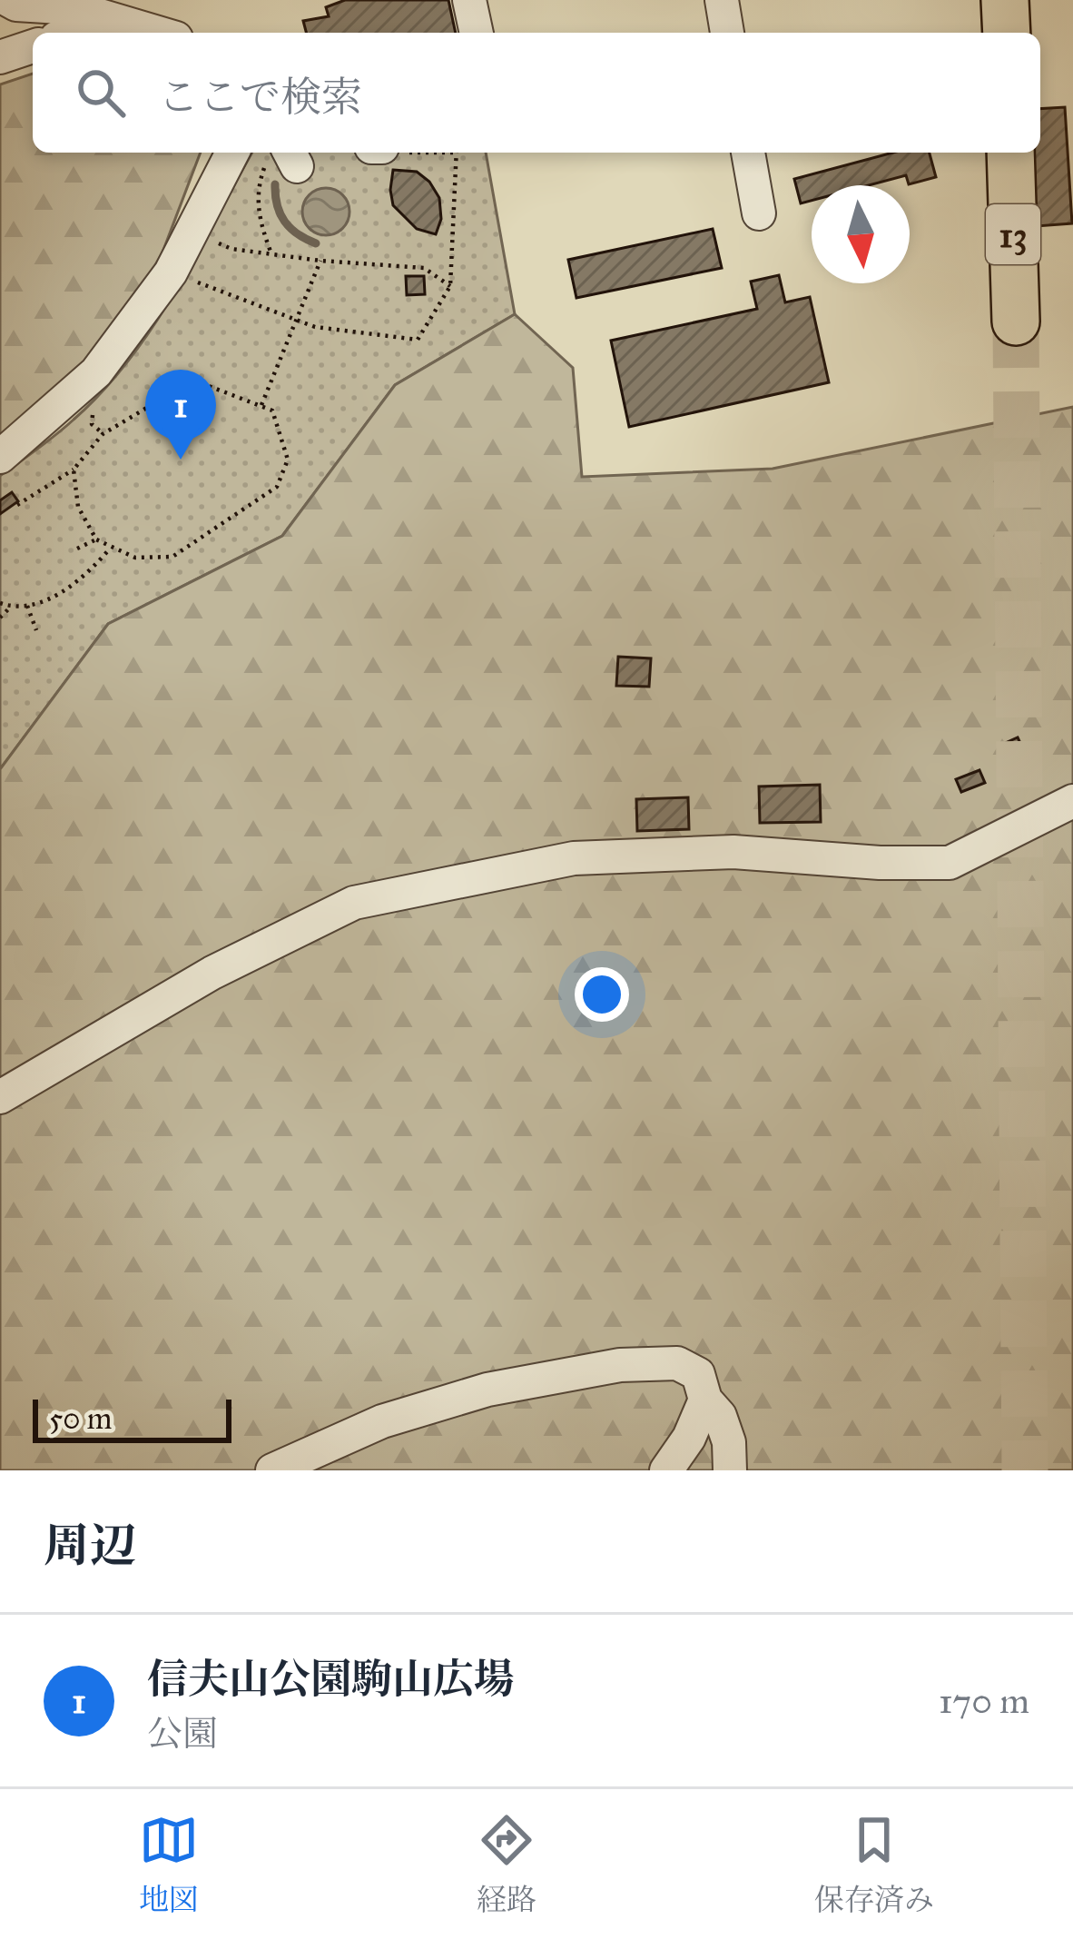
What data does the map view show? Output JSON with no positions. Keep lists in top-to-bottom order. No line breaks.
{"streets":{"highway":["13"]},"scale_bar":"50 m","north":"bottom","page":{"search":"ここで検索","pins":"1","scale":"50 m","heading":"周辺","list":[{"mark":"1","name":"信夫山公園駒山広場","note":"公園","value":"170 m"}],"nav":["地図","経路","保存済み"]}}
